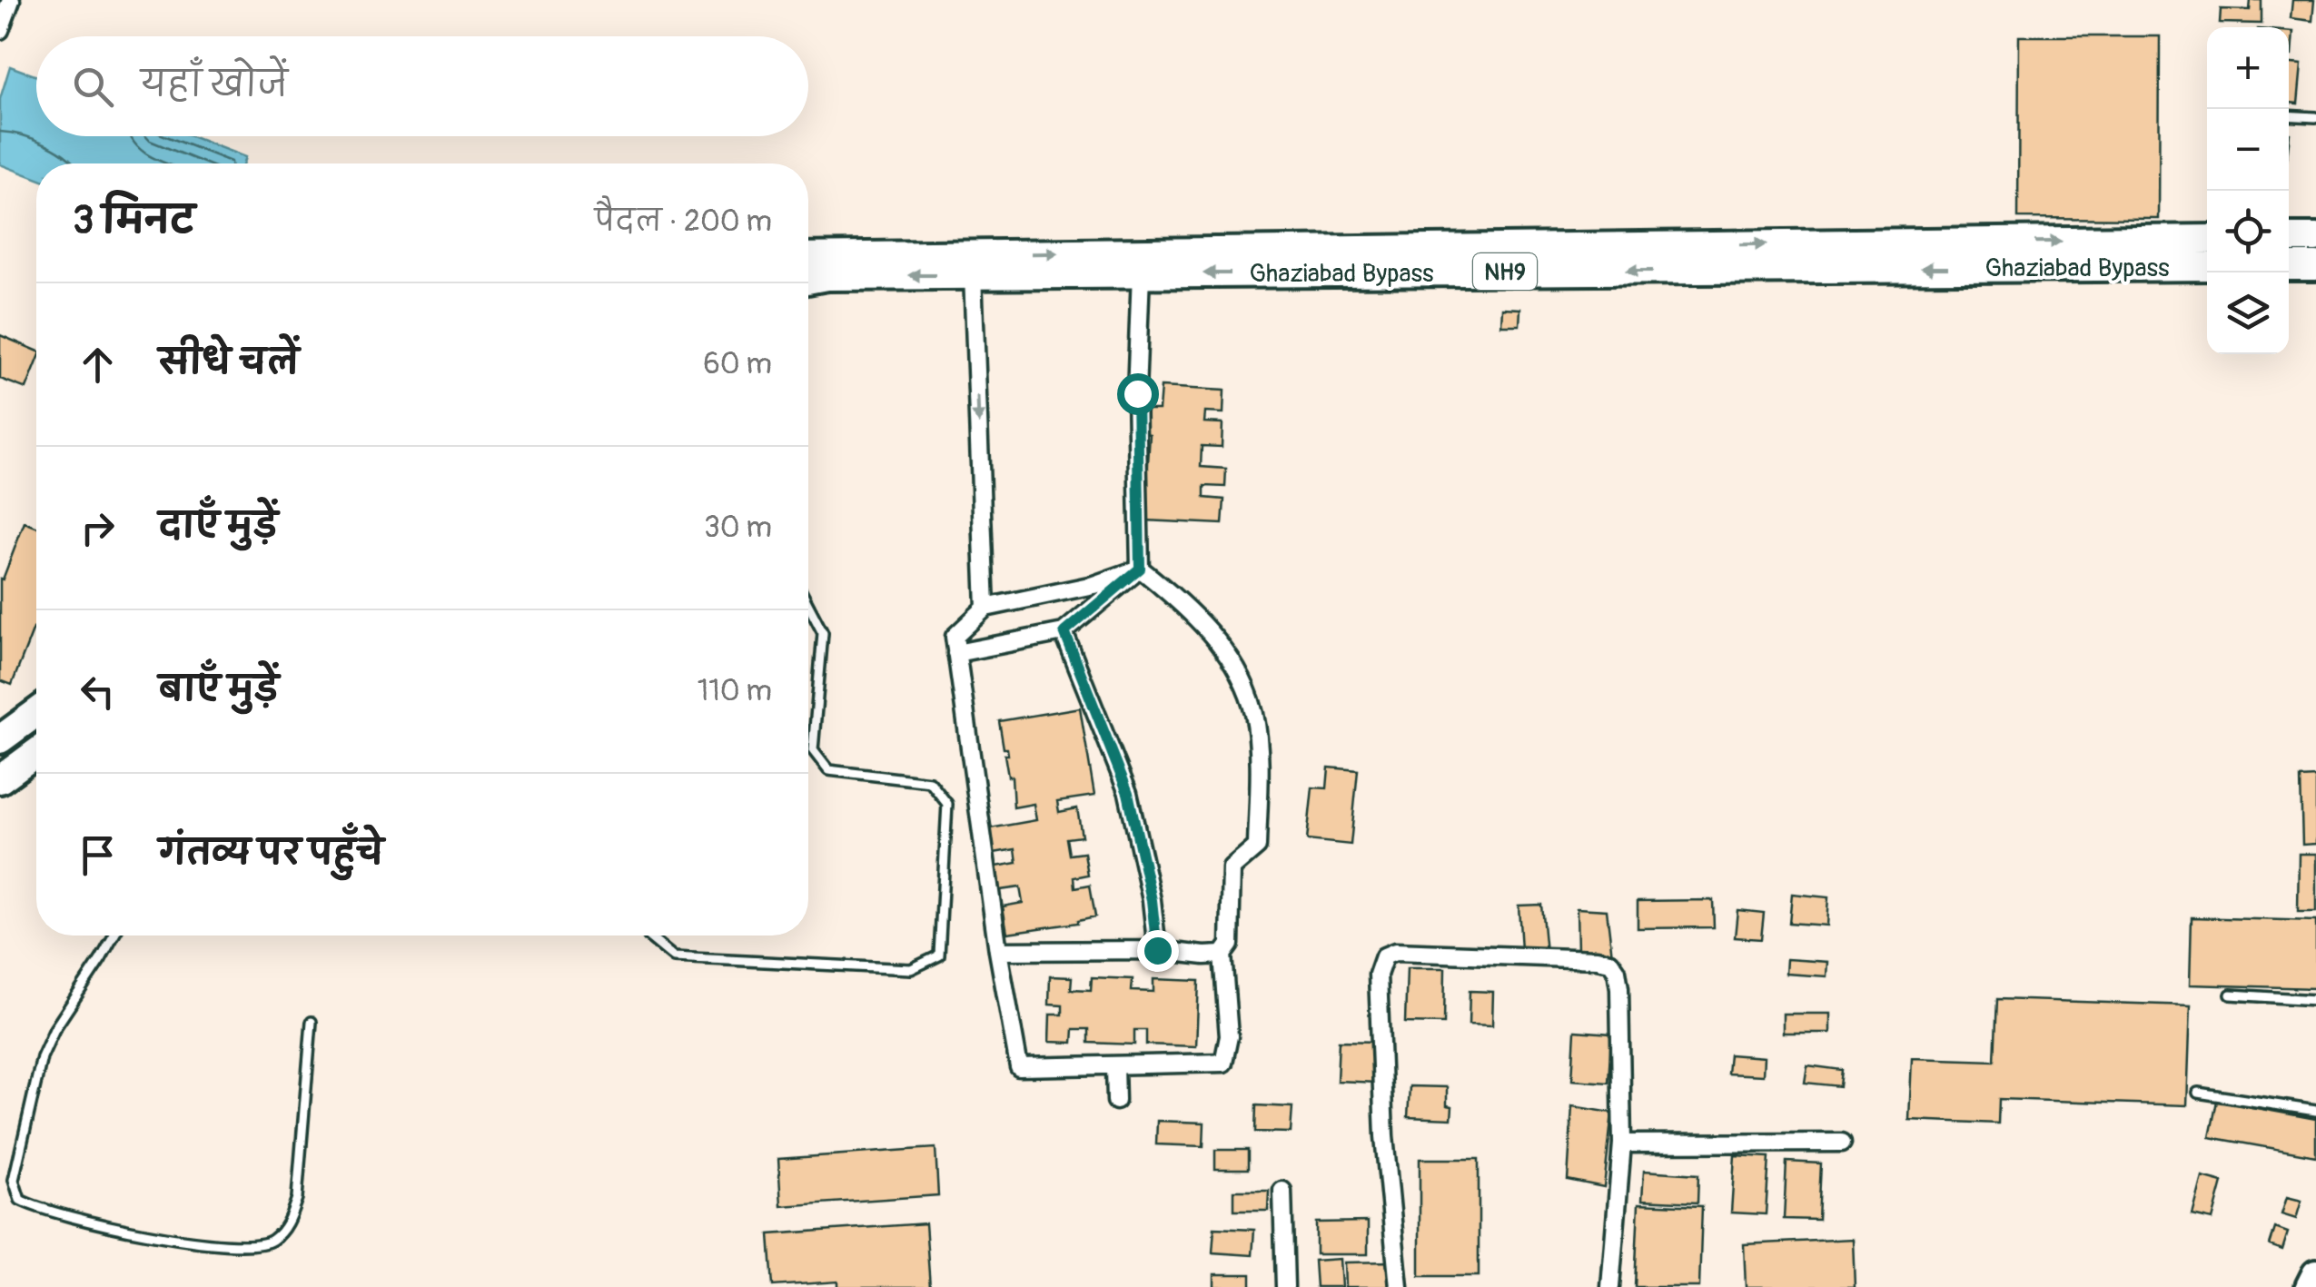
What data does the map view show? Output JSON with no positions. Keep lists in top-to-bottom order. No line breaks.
{"streets":{"main road":["Ghaziabad Bypass","NH9"]},"page":{"map_buttons":["+","−"],"search":"यहाँ खोजें","heading":["3 मिनट","पैदल · 200 m"],"list":[["सीधे चलें","60 m"],["दाएँ मुड़ें","30 m"],["बाएँ मुड़ें","110 m"],"गंतव्य पर पहुँचे"]}}
